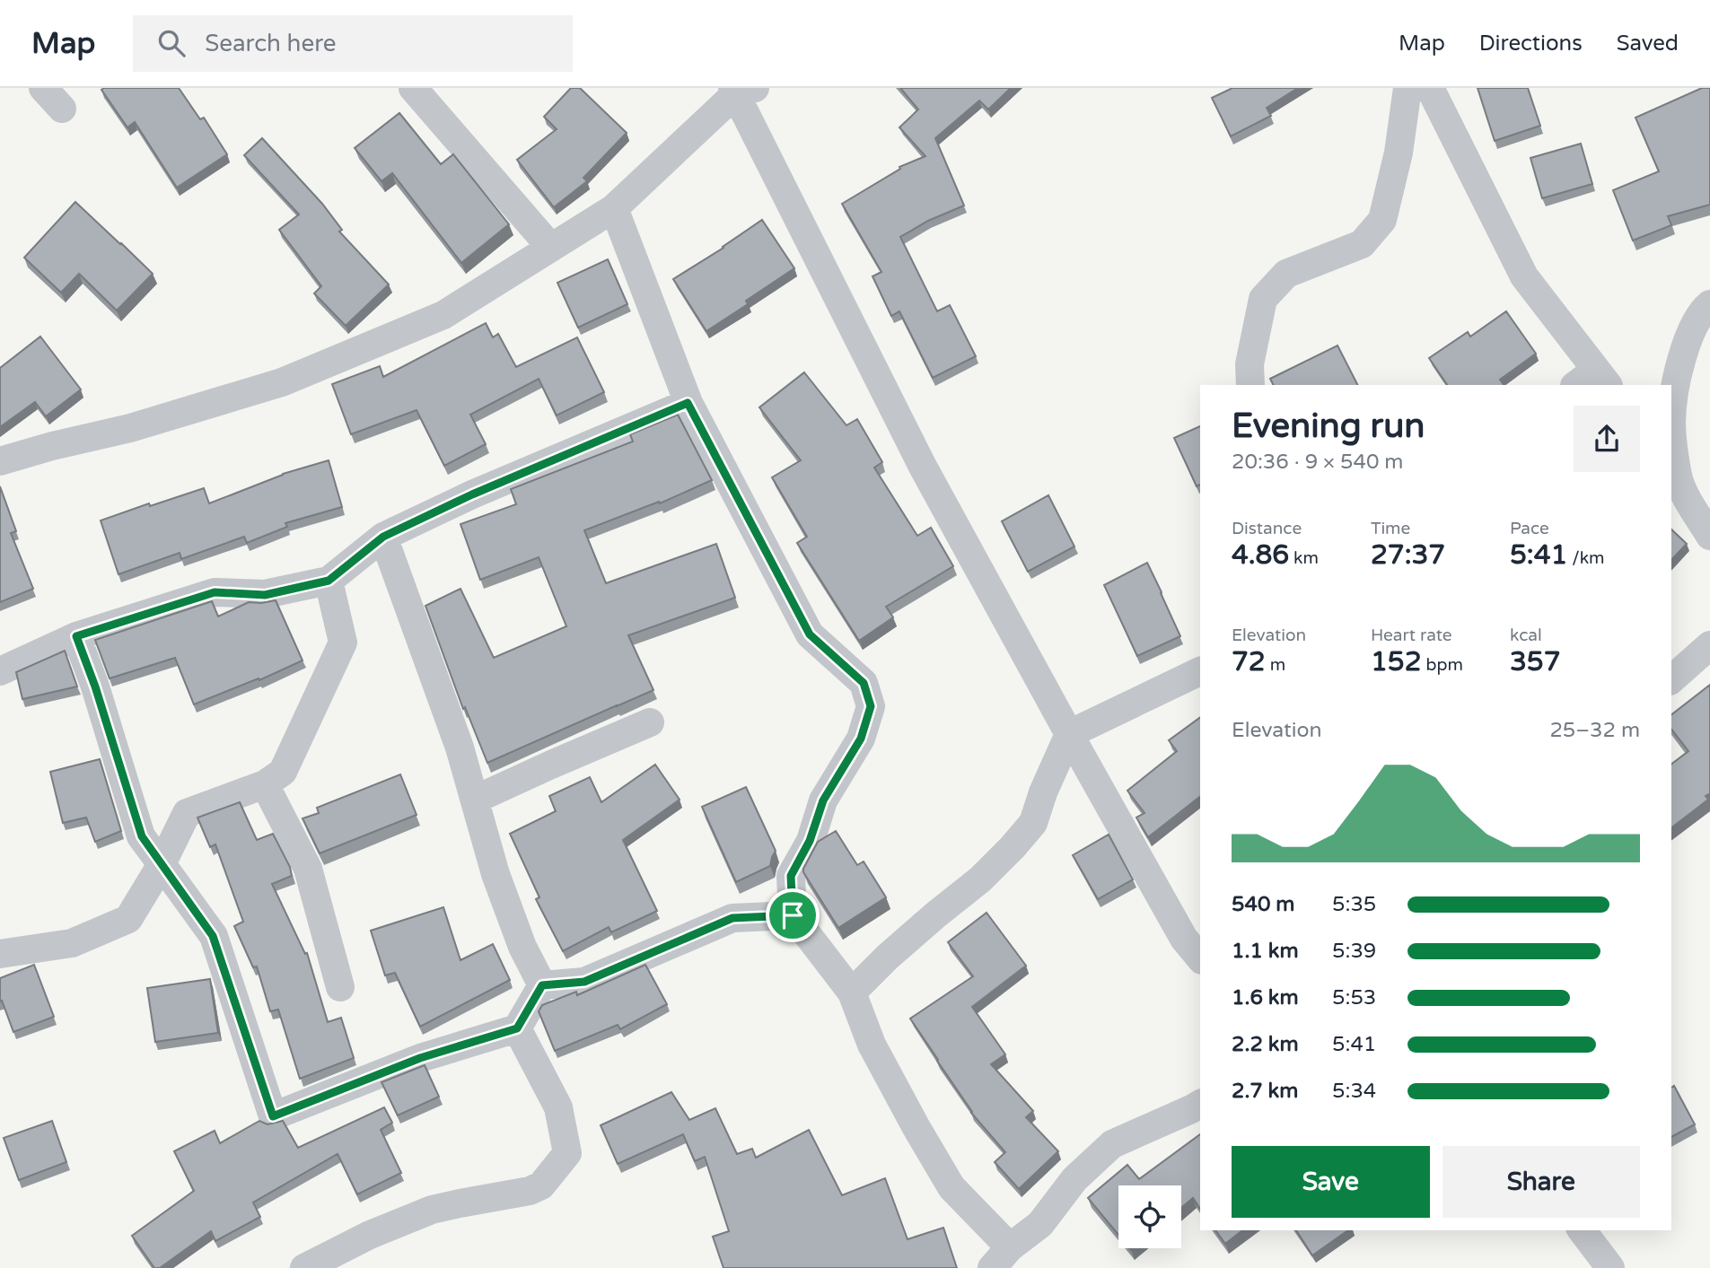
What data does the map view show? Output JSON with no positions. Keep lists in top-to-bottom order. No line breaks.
{"page":{"header":"Map","search":"Search here","nav":["Map","Directions","Saved"],"heading":["Evening run","20:36 · 9 × 540 m"],"stats":[["Distance","4.86 km"],["Time","27:37"],["Pace","5:41 /km"],["Elevation","72 m"],["Heart rate","152 bpm"],["kcal","357"]],"chart":["Elevation","25–32 m"],"list":[{"name":"540 m","note":"5:35"},{"name":"1.1 km","note":"5:39"},{"name":"1.6 km","note":"5:53"},{"name":"2.2 km","note":"5:41"},{"name":"2.7 km","note":"5:34"}],"buttons":["Save","Share"]}}
